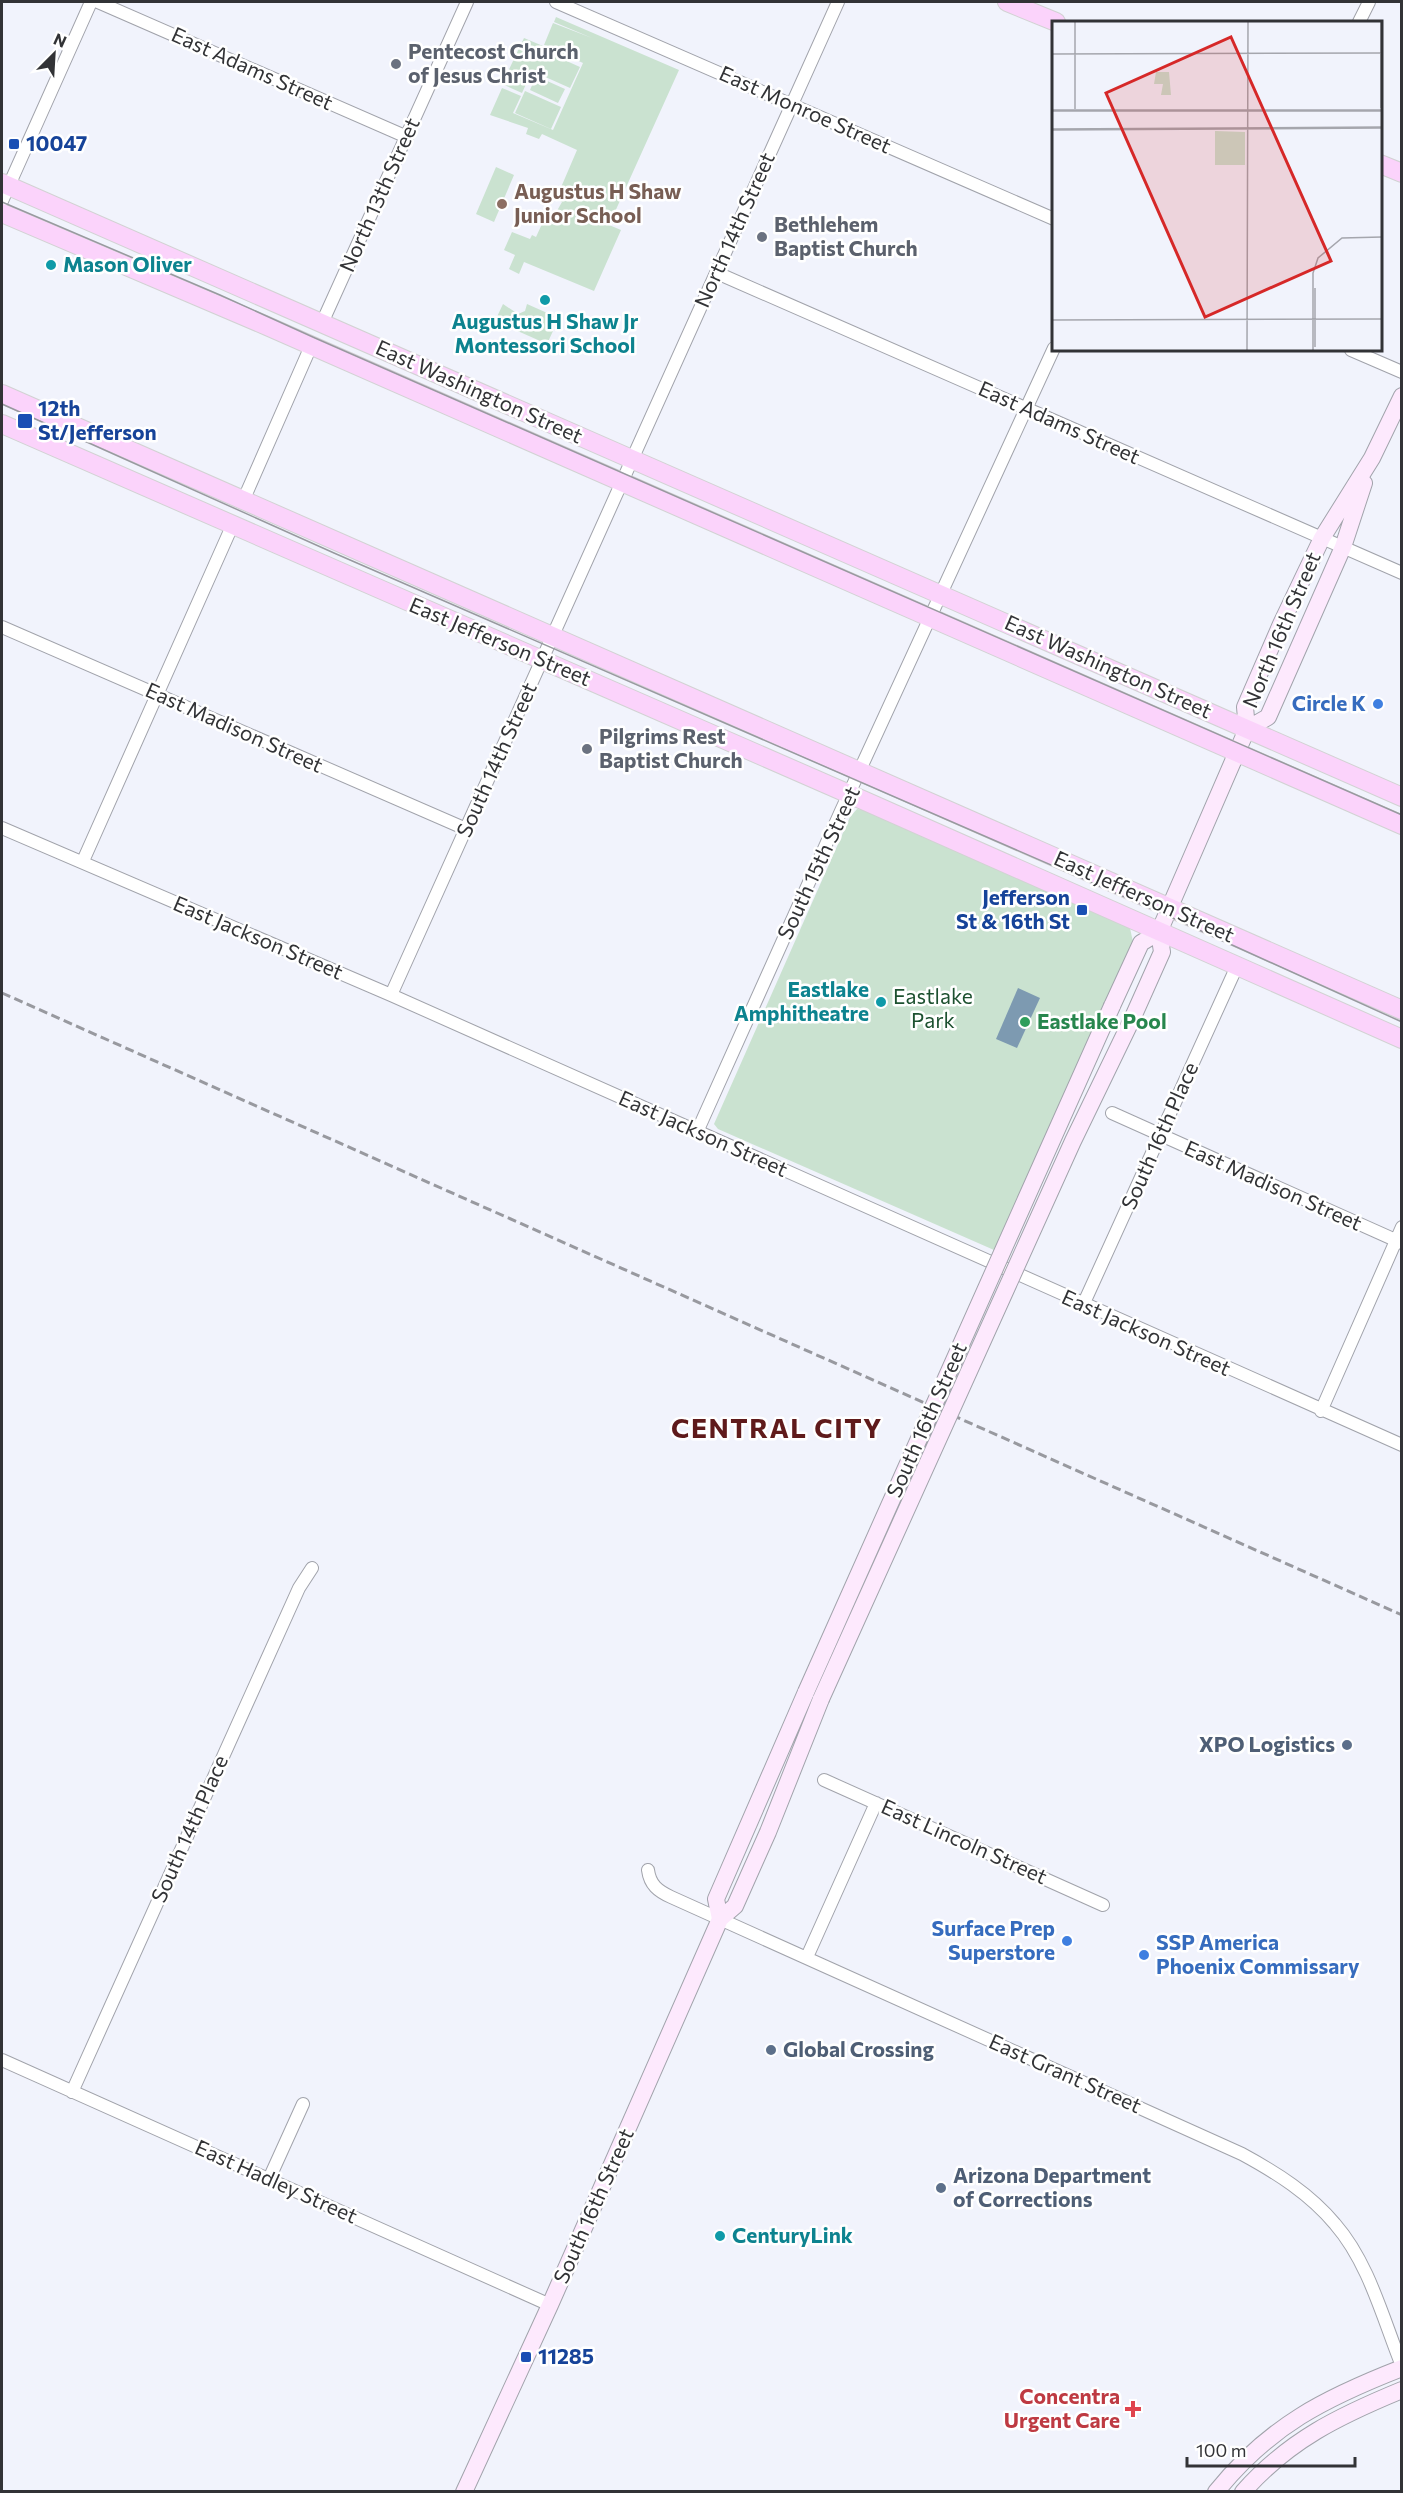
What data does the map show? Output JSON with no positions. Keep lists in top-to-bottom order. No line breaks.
{"streets":{"main road":["East Washington Street","North 16th Street","East Jefferson Street","South 16th Street"],"street":["East Adams Street","East Monroe Street","North 13th Street","North 14th Street","East Madison Street","South 14th Street","South 15th Street","East Jackson Street","South 16th Place","South 14th Place","East Lincoln Street","East Grant Street","East Hadley Street"]},"crossings":[["East Adams Street","North 13th Street"],["East Adams Street","North 14th Street"],["East Adams Street","North 16th Street"],["East Adams Street","South 15th Street"],["East Monroe Street","North 14th Street"],["North 13th Street","East Washington Street"],["North 14th Street","East Washington Street"],["North 14th Street","South 14th Street"],["East Washington Street","North 16th Street"],["East Washington Street","South 14th Street"],["East Washington Street","South 15th Street"],["East Washington Street","South 16th Street"],["North 16th Street","South 16th Street"],["East Jefferson Street","South 14th Street"],["East Jefferson Street","South 15th Street"],["East Jefferson Street","South 16th Place"],["East Jefferson Street","South 16th Street"],["East Madison Street","South 14th Street"],["East Madison Street","South 16th Place"],["South 14th Street","East Jackson Street"],["South 15th Street","East Jackson Street"],["East Jackson Street","South 16th Place"],["South 16th Street","East Grant Street"],["South 16th Street","East Hadley Street"],["South 14th Place","East Hadley Street"]],"districts":["CENTRAL CITY"],"parks":["Eastlake Park"],"places":{"other":["Pentecost Church of Jesus Christ","Augustus H Shaw Junior School","Bethlehem Baptist Church","Mason Oliver","Augustus H Shaw Jr Montessori School","Circle K","Pilgrims Rest Baptist Church","Eastlake Amphitheatre","Eastlake Pool","XPO Logistics","Surface Prep Superstore","SSP America Phoenix Commissary","Global Crossing","Arizona Department of Corrections","CenturyLink"],"transit":["10047","12th St/Jefferson","Jefferson St & 16th St","11285"],"health":["Concentra Urgent Care"]},"scale_bar":"100 m","north":"top right"}
